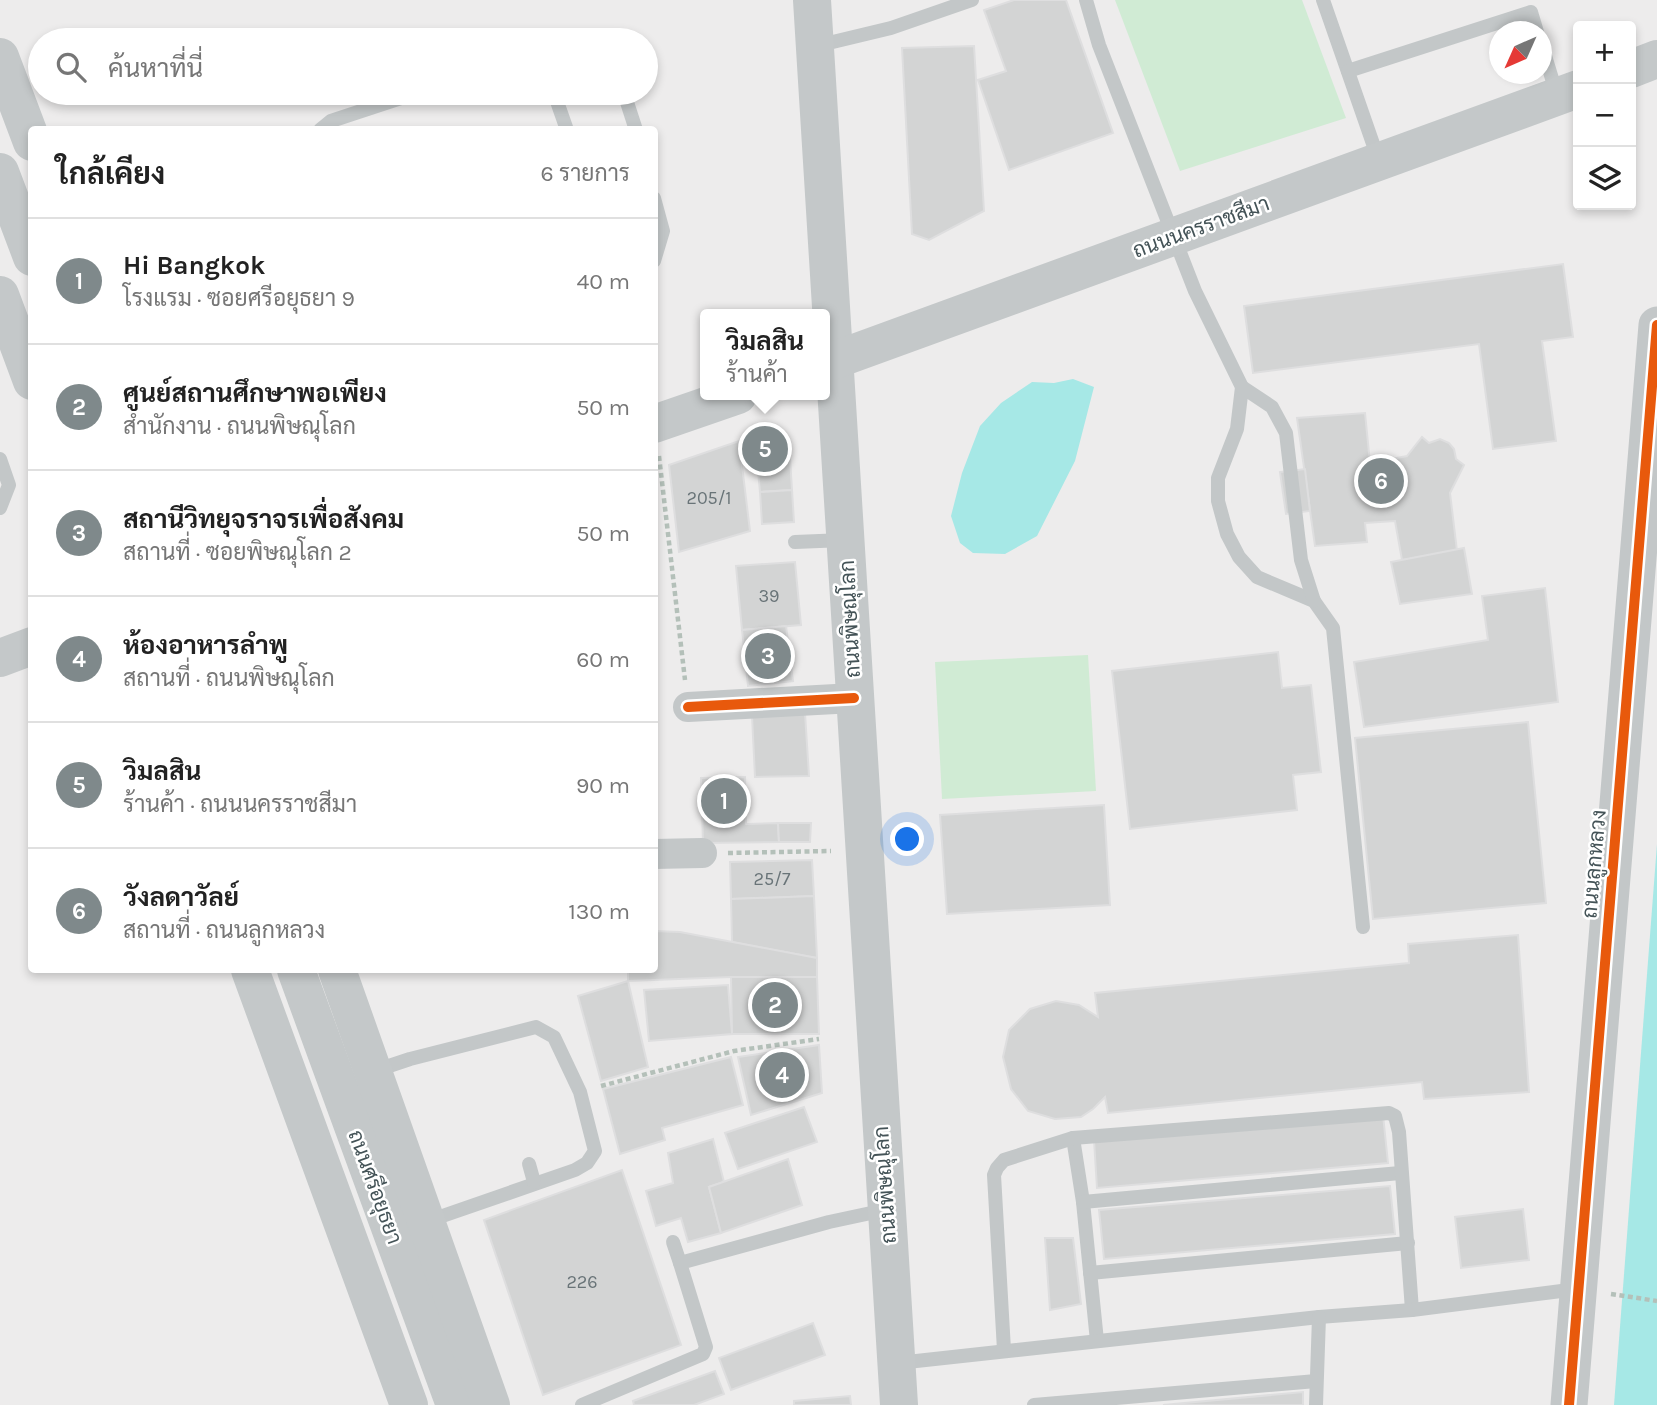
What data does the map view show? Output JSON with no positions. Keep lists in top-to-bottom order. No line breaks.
{"streets":{"main road":["ถนนนครราชสีมา","ถนนพิษณุโลก","ถนนศรีอยุธยา"],"street":["ถนนลูกหลวง"]},"house_numbers":["205/1","39","25/7","226"],"north":"bottom left","page":{"map_buttons":["+","−"],"search":"ค้นหาที่นี่","heading":["ใกล้เคียง","6 รายการ"],"list":[{"mark":"1","name":"Hi Bangkok","note":"โรงแรม · ซอยศรีอยุธยา 9","value":"40 m"},{"mark":"2","name":"ศูนย์สถานศึกษาพอเพียง","note":"สำนักงาน · ถนนพิษณุโลก","value":"50 m"},{"mark":"3","name":"สถานีวิทยุจราจรเพื่อสังคม","note":"สถานที่ · ซอยพิษณุโลก 2","value":"50 m"},{"mark":"4","name":"ห้องอาหารลำพู","note":"สถานที่ · ถนนพิษณุโลก","value":"60 m"},{"mark":"5","name":"วิมลสิน","note":"ร้านค้า · ถนนนครราชสีมา","value":"90 m"},{"mark":"6","name":"วังลดาวัลย์","note":"สถานที่ · ถนนลูกหลวง","value":"130 m"}],"popup":["วิมลสิน","ร้านค้า"],"pins":["5","6","3","1","2","4"]}}
